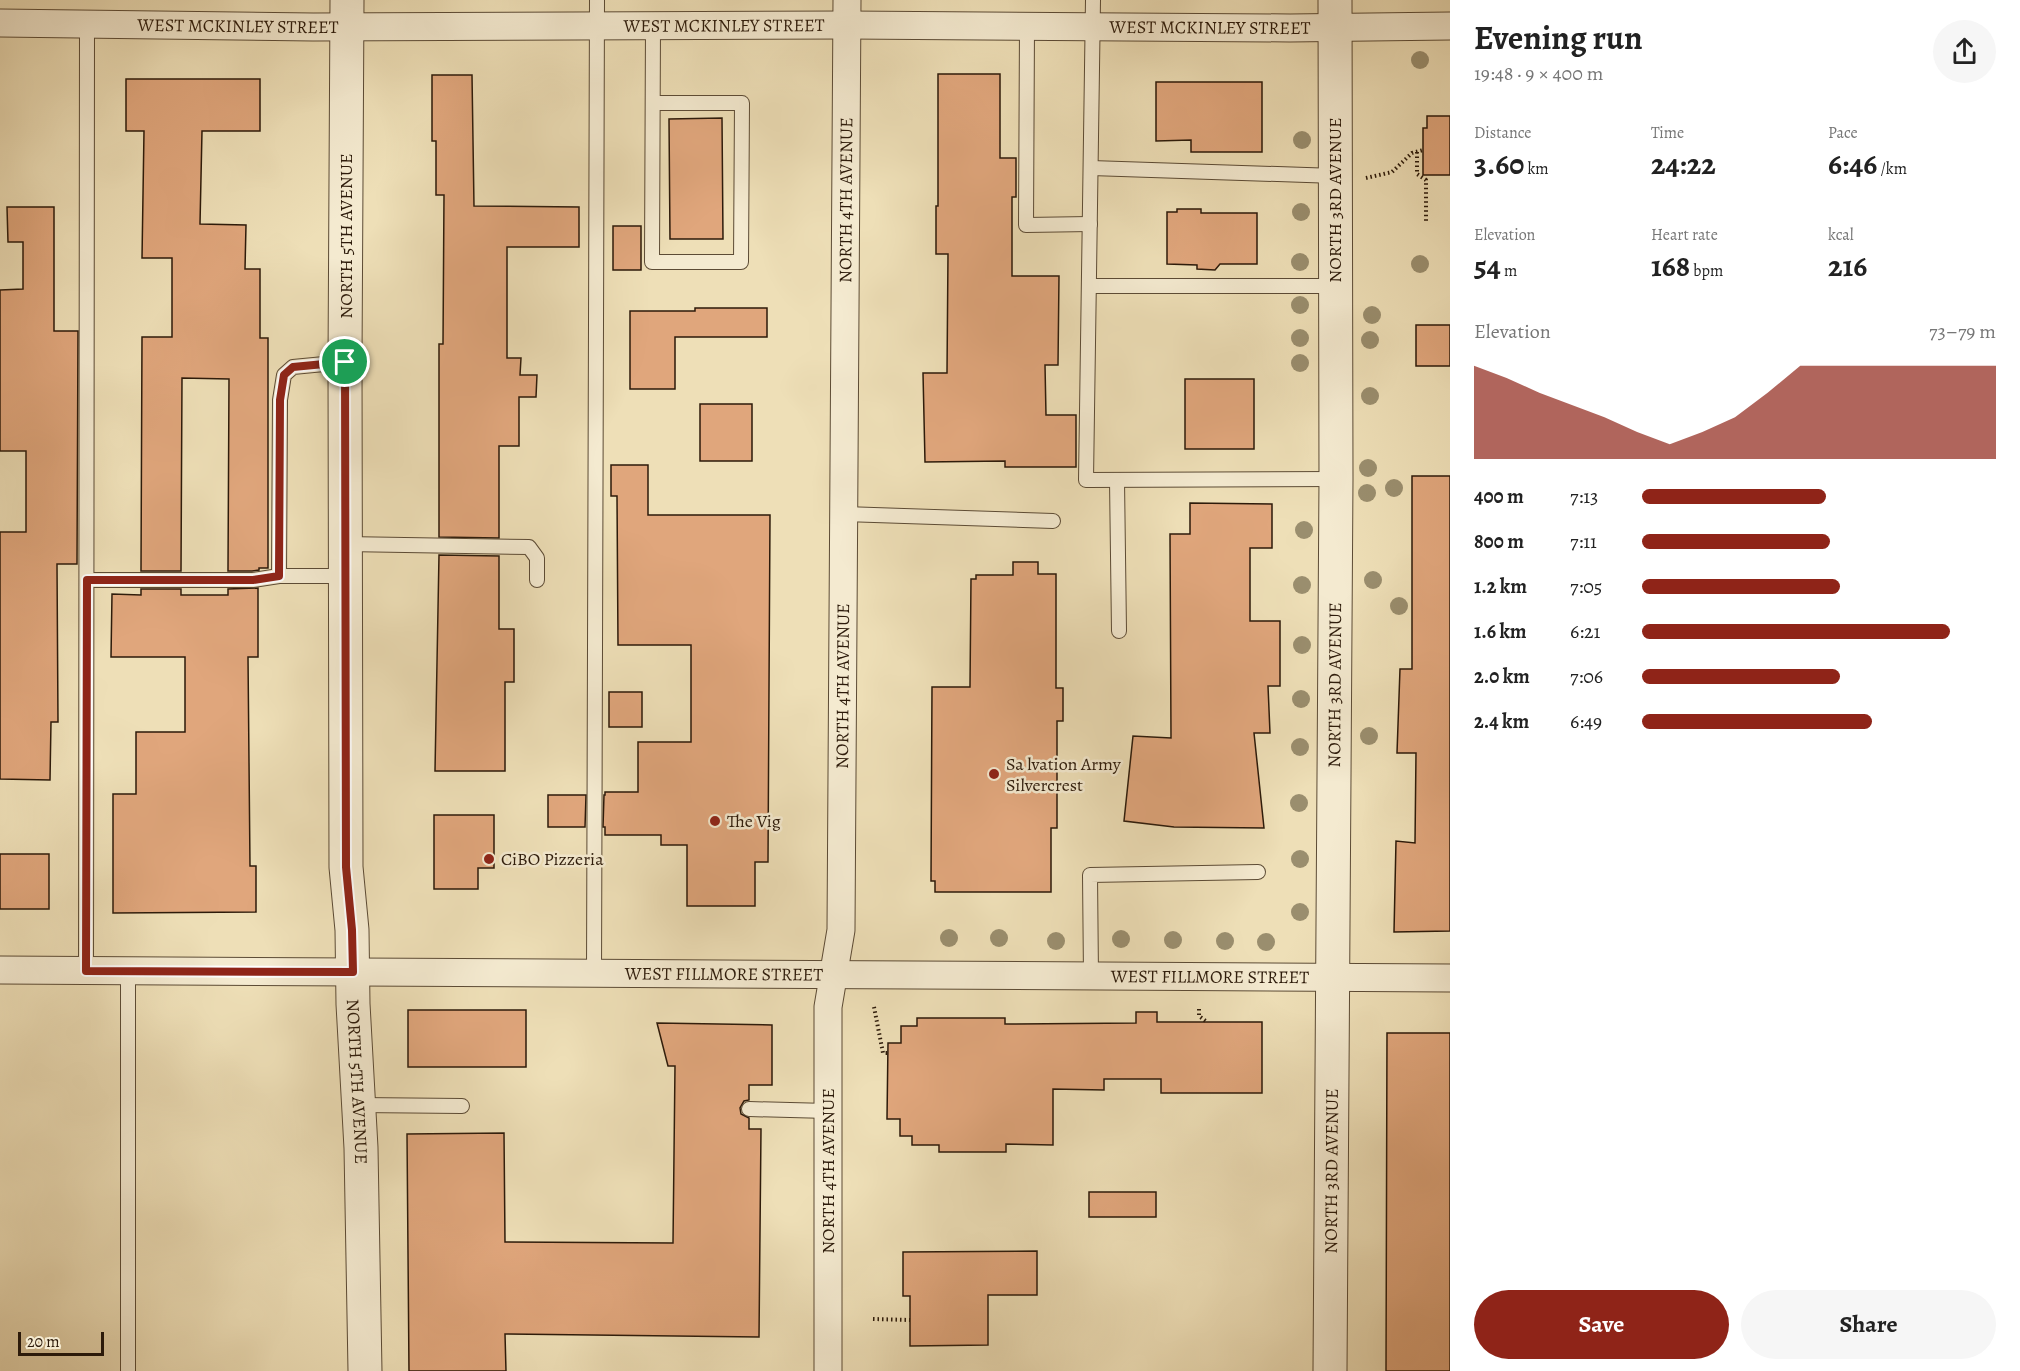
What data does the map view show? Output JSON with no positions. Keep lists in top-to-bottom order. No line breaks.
{"streets":{"street":["WEST MCKINLEY STREET","NORTH 4TH AVENUE","NORTH 3RD AVENUE","NORTH 5TH AVENUE","WEST FILLMORE STREET"]},"crossings":[["WEST MCKINLEY STREET","NORTH 4TH AVENUE"],["WEST MCKINLEY STREET","NORTH 3RD AVENUE"],["WEST MCKINLEY STREET","NORTH 5TH AVENUE"],["NORTH 4TH AVENUE","WEST FILLMORE STREET"],["NORTH 3RD AVENUE","WEST FILLMORE STREET"],["NORTH 5TH AVENUE","WEST FILLMORE STREET"]],"places":["Sa lvation Army Silvercrest","The Vig","CiBO Pizzeria"],"scale_bar":"20 m","page":{"heading":["Evening run","19:48 · 9 × 400 m"],"stats":[["Distance","3.60 km"],["Time","24:22"],["Pace","6:46 /km"],["Elevation","54 m"],["Heart rate","168 bpm"],["kcal","216"]],"chart":["Elevation","73–79 m"],"list":[{"name":"400 m","note":"7:13"},{"name":"800 m","note":"7:11"},{"name":"1.2 km","note":"7:05"},{"name":"1.6 km","note":"6:21"},{"name":"2.0 km","note":"7:06"},{"name":"2.4 km","note":"6:49"}],"buttons":["Save","Share"],"scale":"20 m"}}
